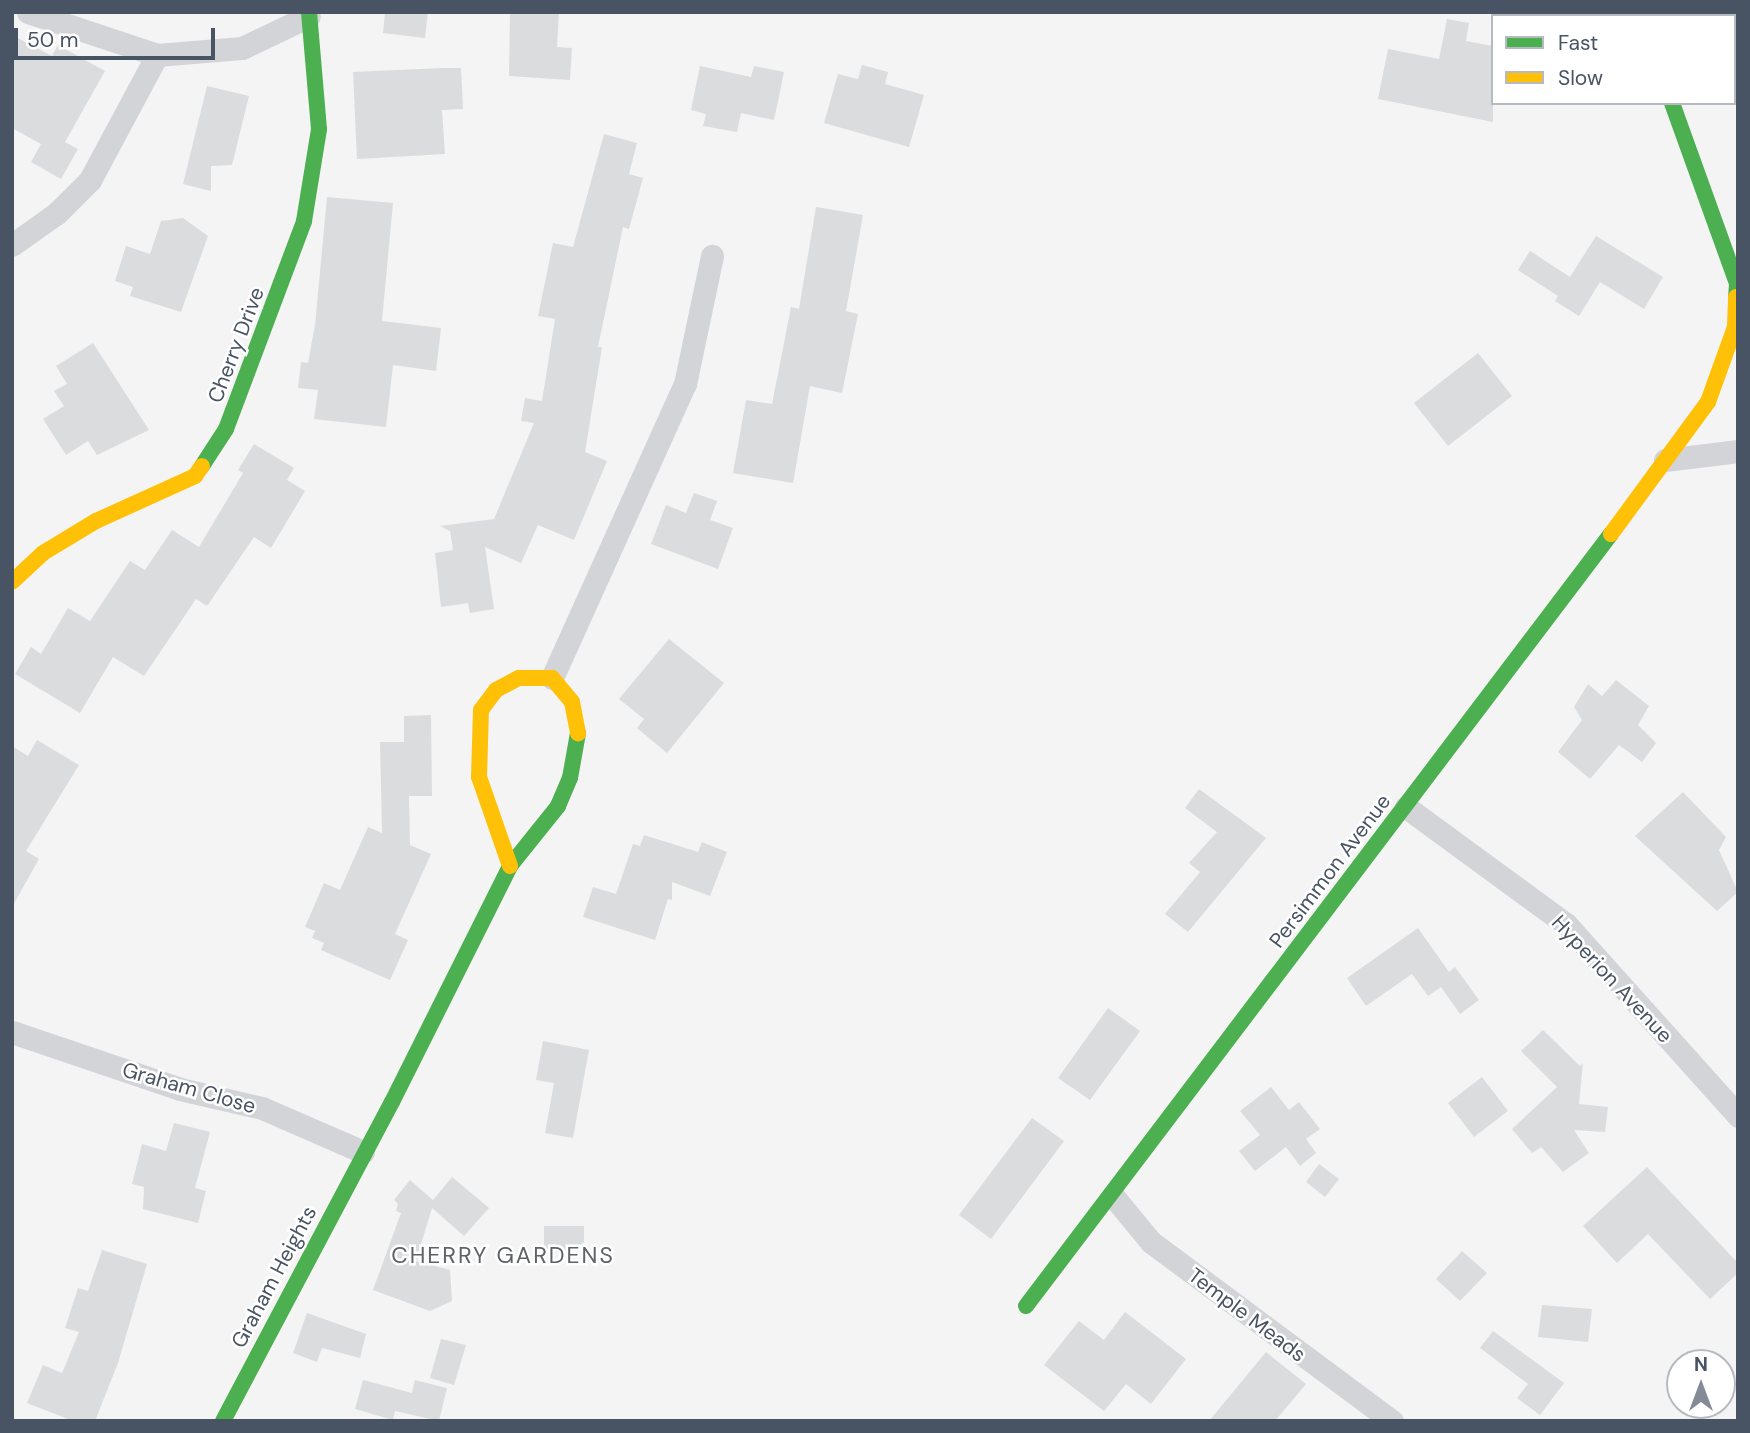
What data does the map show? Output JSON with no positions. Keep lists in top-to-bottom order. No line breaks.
{"streets":{"street":["Cherry Drive","Persimmon Avenue","Hyperion Avenue","Graham Close","Graham Heights","Temple Meads"]},"crossings":[["Persimmon Avenue","Hyperion Avenue"],["Persimmon Avenue","Temple Meads"],["Graham Close","Graham Heights"]],"districts":["CHERRY GARDENS"],"legend":["Fast","Slow"],"scale_bar":"50 m","north":"top"}
